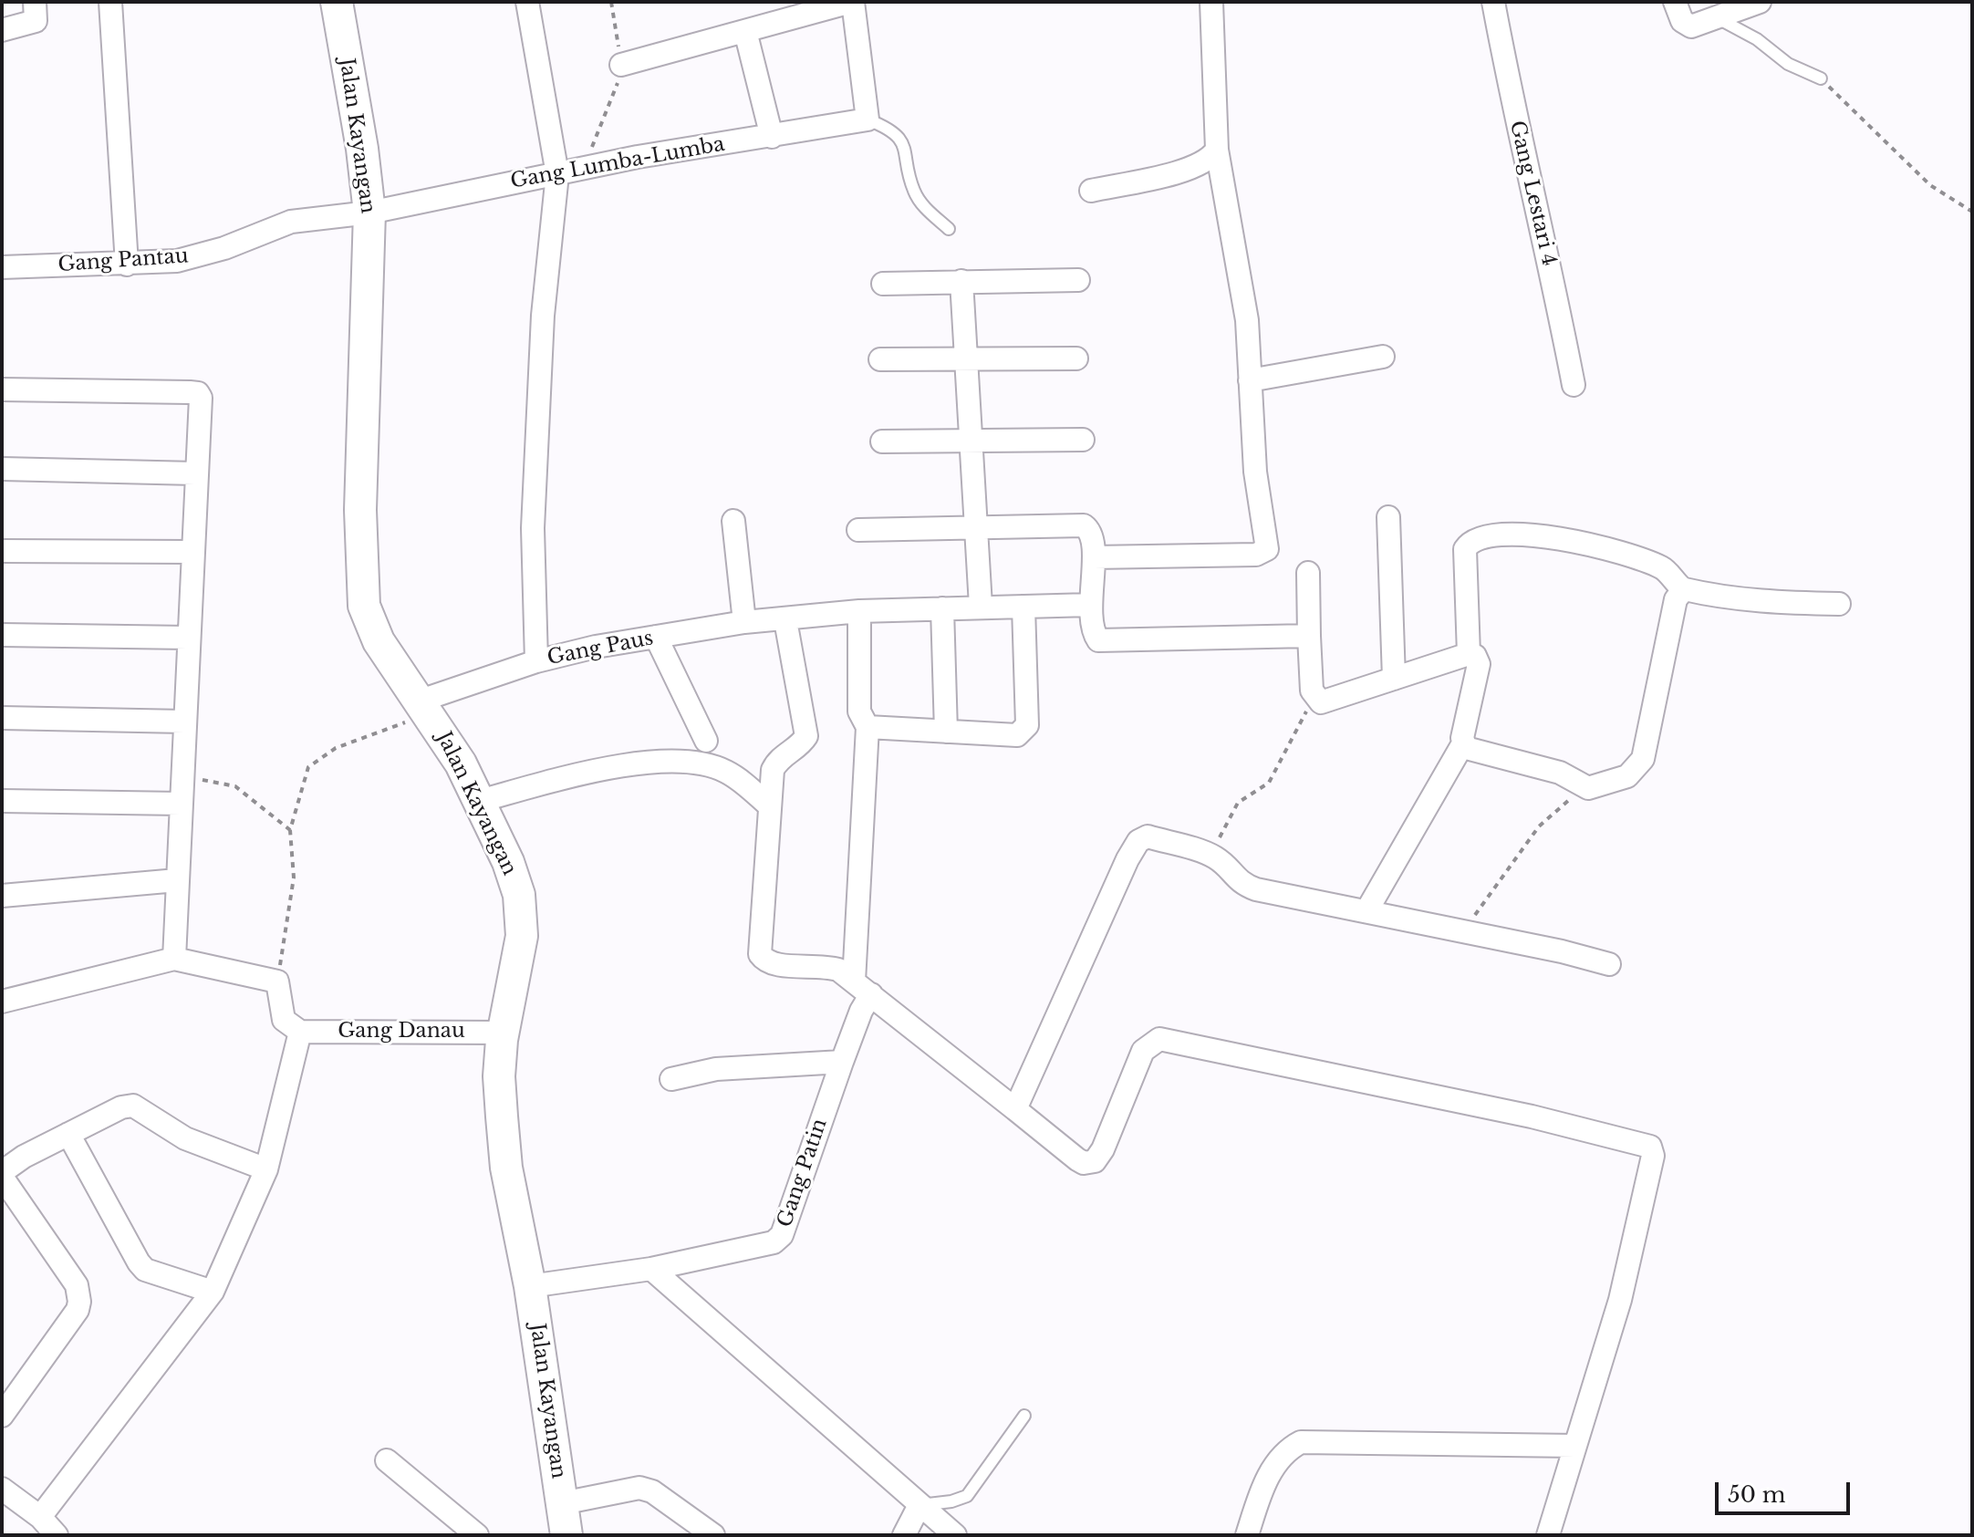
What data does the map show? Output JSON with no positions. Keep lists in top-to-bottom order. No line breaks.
{"streets":{"street":["Jalan Kayangan","Gang Lumba-Lumba","Gang Lestari 4","Gang Pantau","Gang Paus","Gang Danau","Gang Patin"]},"crossings":[["Jalan Kayangan","Gang Lumba-Lumba"],["Jalan Kayangan","Gang Pantau"],["Jalan Kayangan","Gang Paus"],["Jalan Kayangan","Gang Danau"],["Jalan Kayangan","Gang Patin"],["Gang Lumba-Lumba","Gang Pantau"]],"scale_bar":"50 m"}
